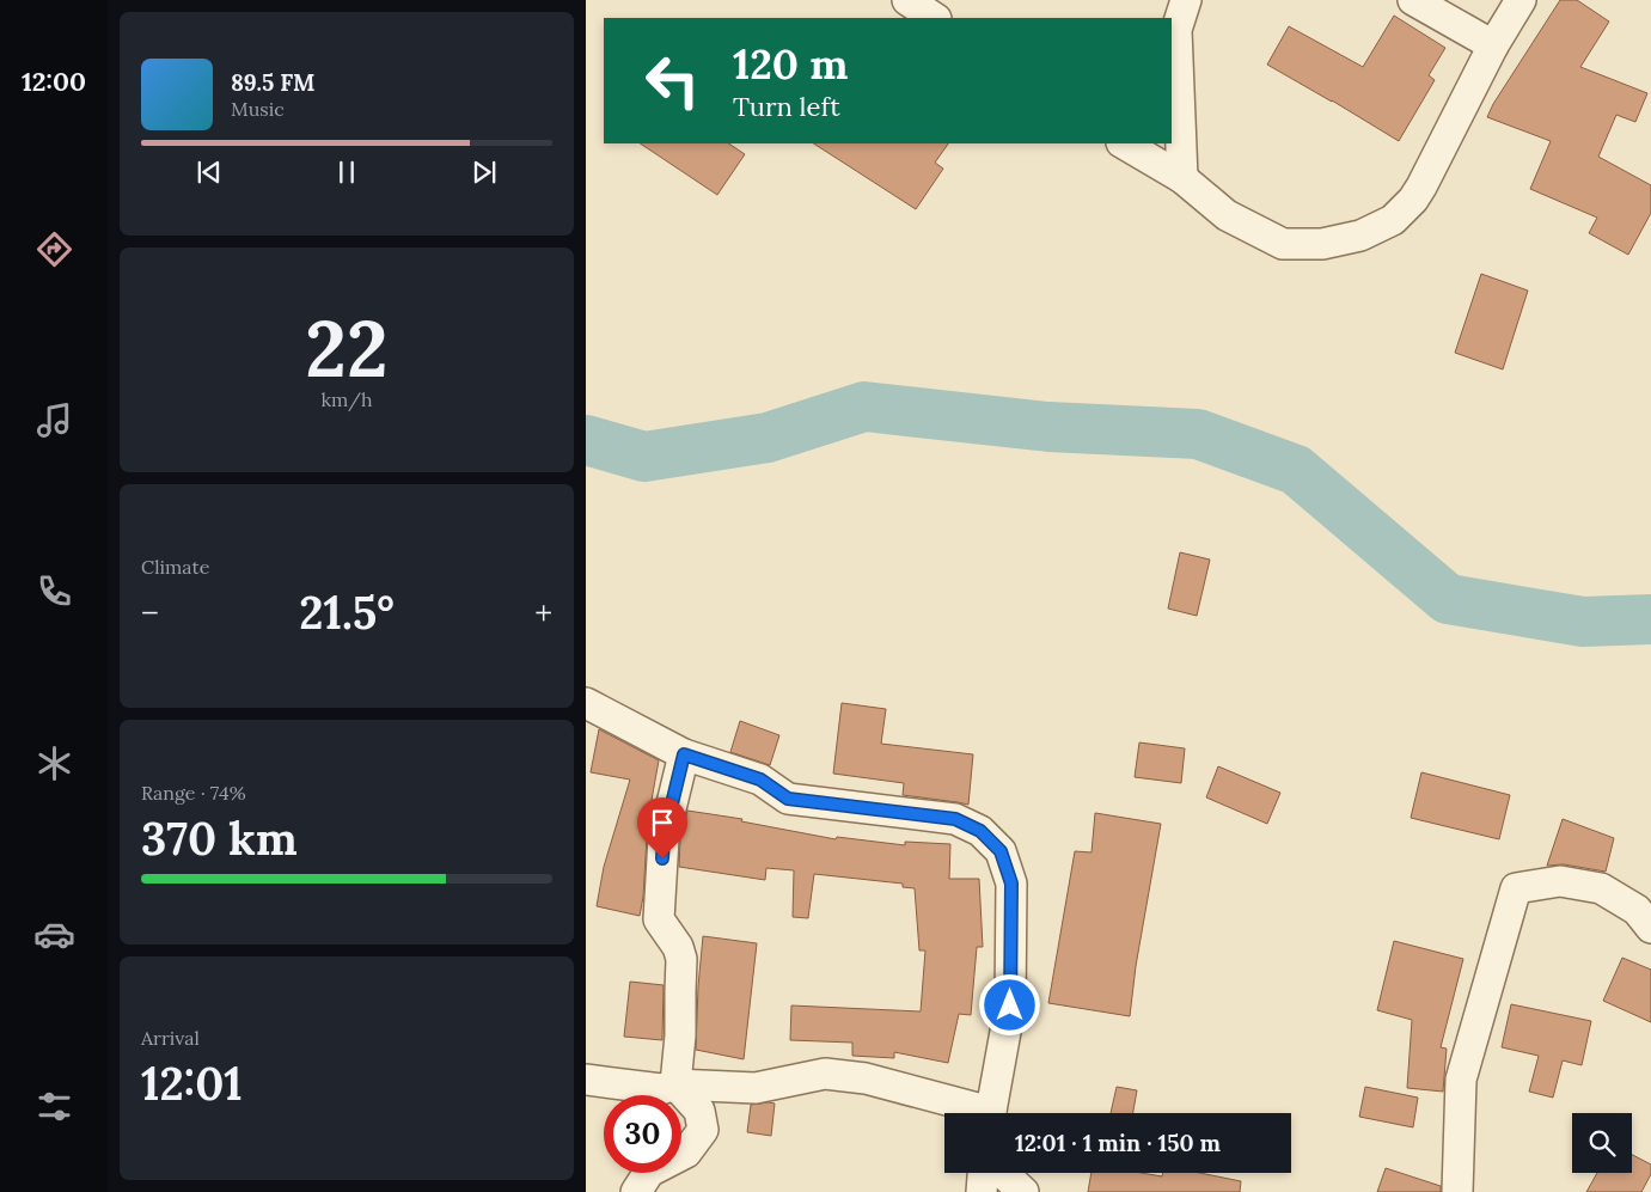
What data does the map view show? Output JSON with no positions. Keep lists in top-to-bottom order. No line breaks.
{"page":{"tabs":"12:00","turn":["120 m","Turn left"],"song":["89.5 FM","Music"],"tile":[["22","km/h"],"Climate",["Range · 74%","370 km"],["Arrival","12:01"]],"heat":["−","21.5°","+"],"limit":"30","trip":"12:01 · 1 min · 150 m"}}
